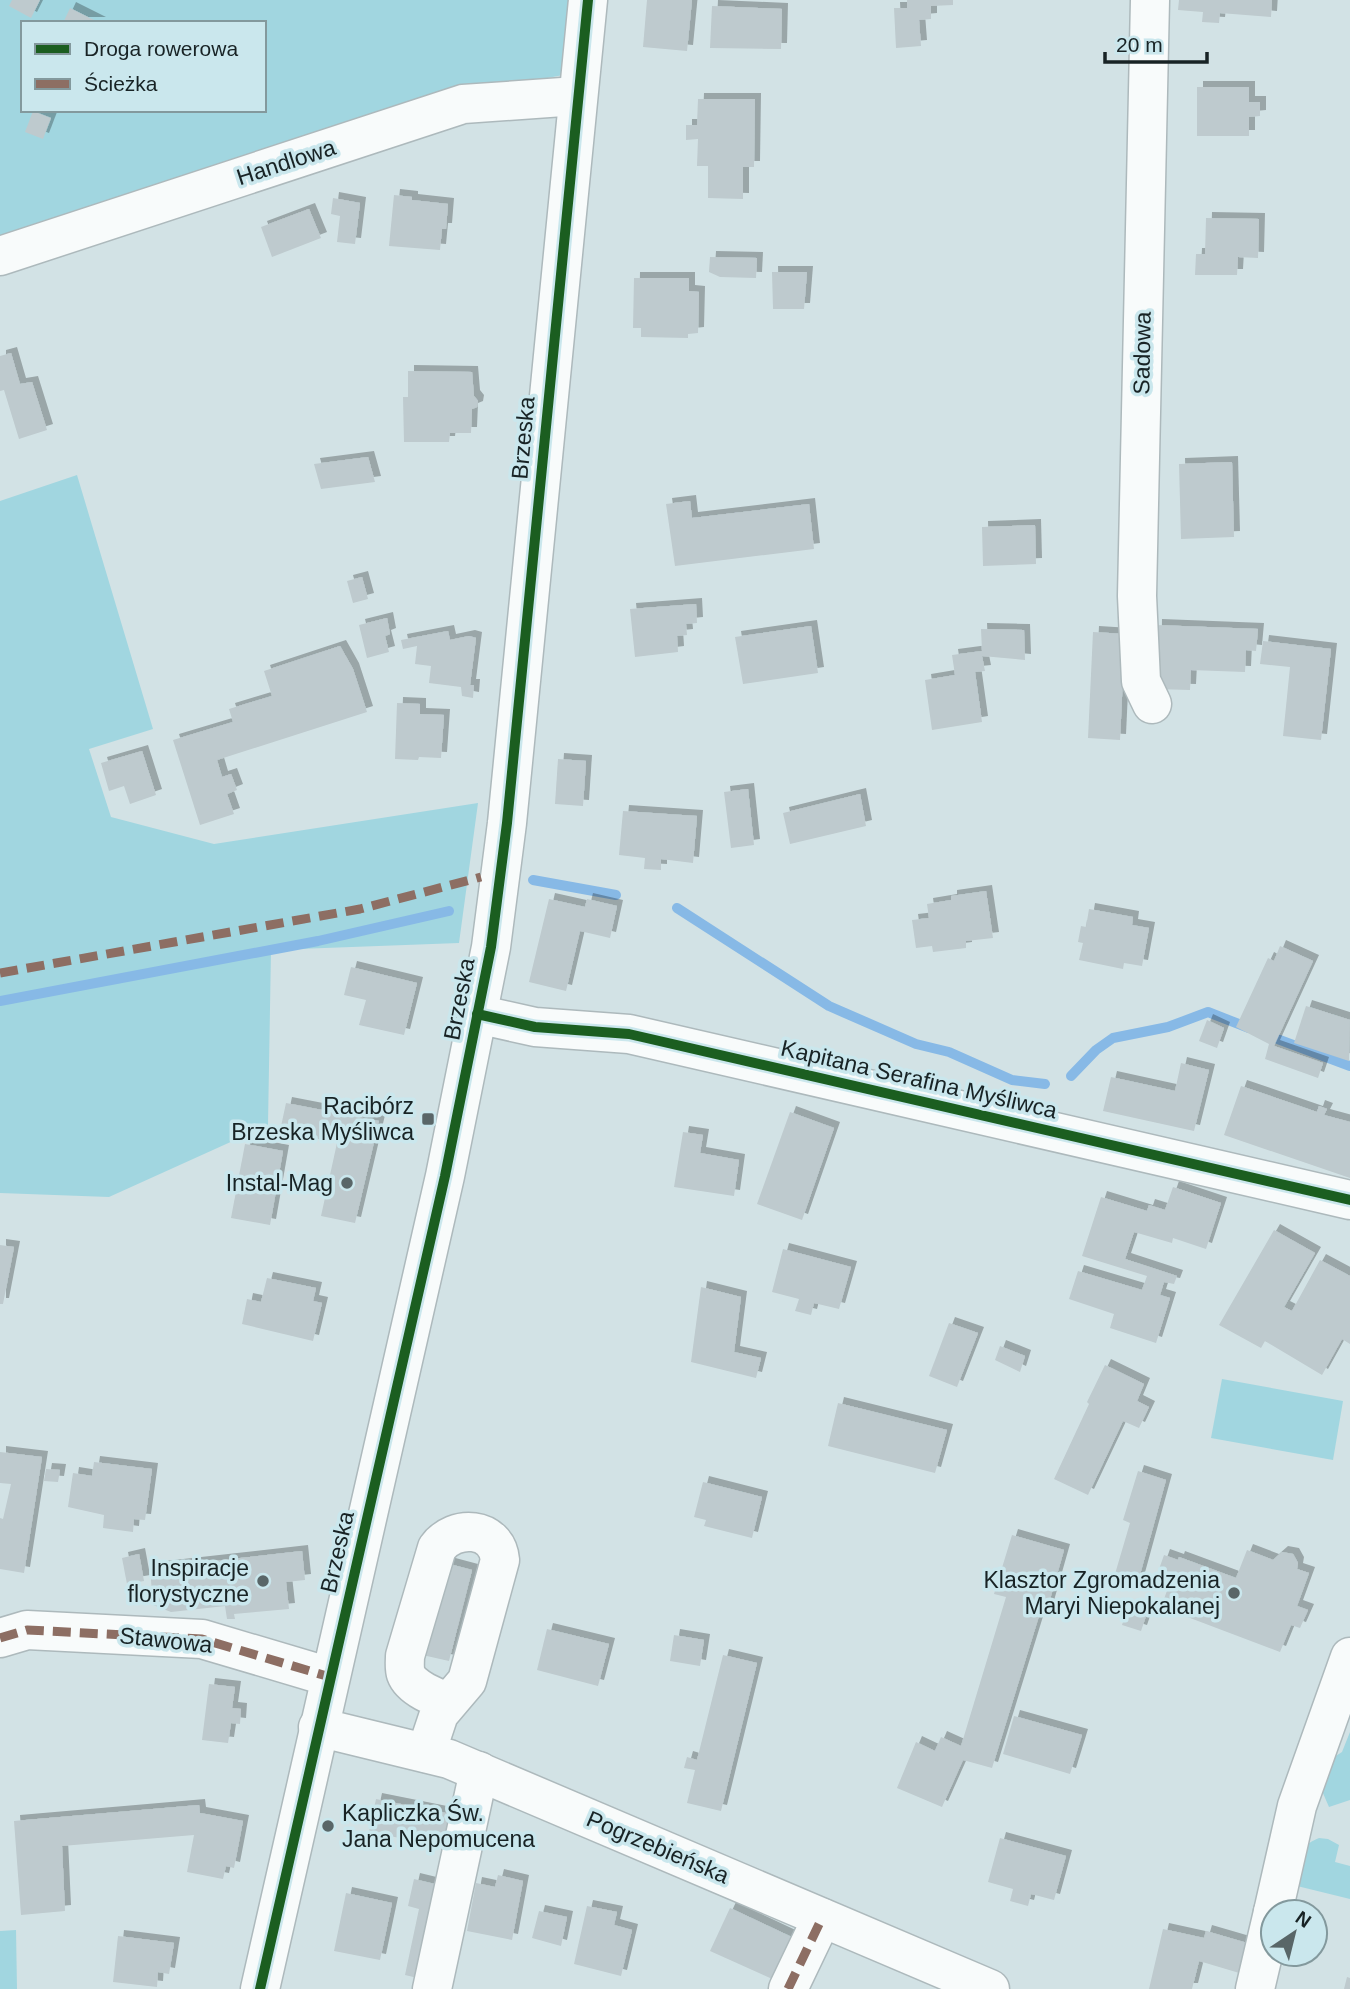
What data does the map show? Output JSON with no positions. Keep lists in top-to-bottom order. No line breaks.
{"streets":{"street":["Handlowa","Sadowa","Brzeska","Kapitana Serafina Myśliwca","Stawowa","Pogrzebieńska"]},"crossings":[["Handlowa","Brzeska"],["Brzeska","Kapitana Serafina Myśliwca"],["Brzeska","Stawowa"],["Brzeska","Pogrzebieńska"]],"places":{"transit":["Racibórz Brzeska Myśliwca"],"other":["Instal-Mag","Inspiracje florystyczne","Klasztor Zgromadzenia Maryi Niepokalanej","Kapliczka Św. Jana Nepomucena"]},"legend":["Droga rowerowa","Ścieżka"],"scale_bar":"20 m","north":"top right"}
